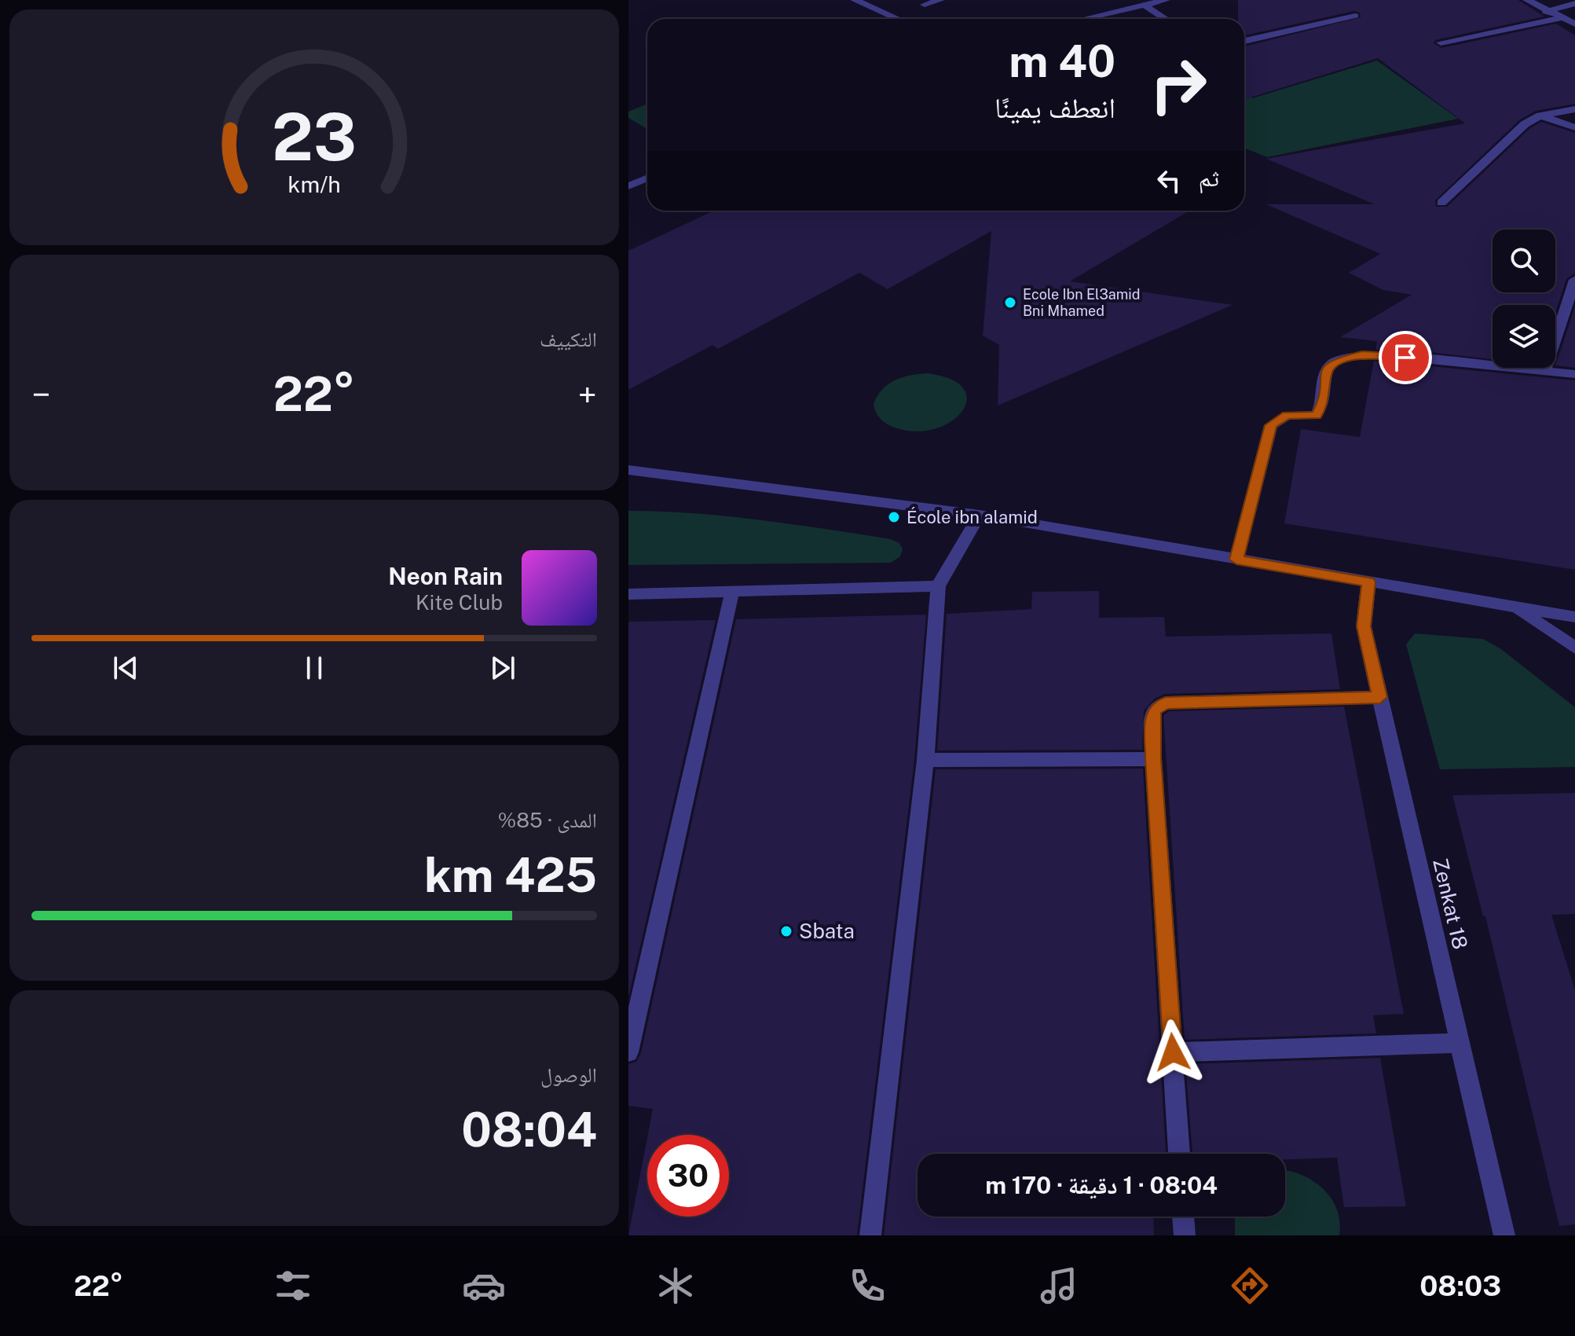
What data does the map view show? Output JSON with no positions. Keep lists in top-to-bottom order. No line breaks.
{"streets":{"street":["Zenkat 18"]},"places":["Ecole Ibn El3amid Bni Mhamed","École ibn alamid","Sbata"],"page":{"turn":["40 m","انعطف يمينًا"],"then":"ثم","tile":["التكييف",["المدى · 85%","425 km"],["الوصول","08:04"]],"heat":["−","22°","+"],"song":["Neon Rain","Kite Club"],"limit":"30","trip":"08:04 · 1 دقيقة · 170 m","tabs":["08:03","22°"],"gauge":["23","km/h"]}}
